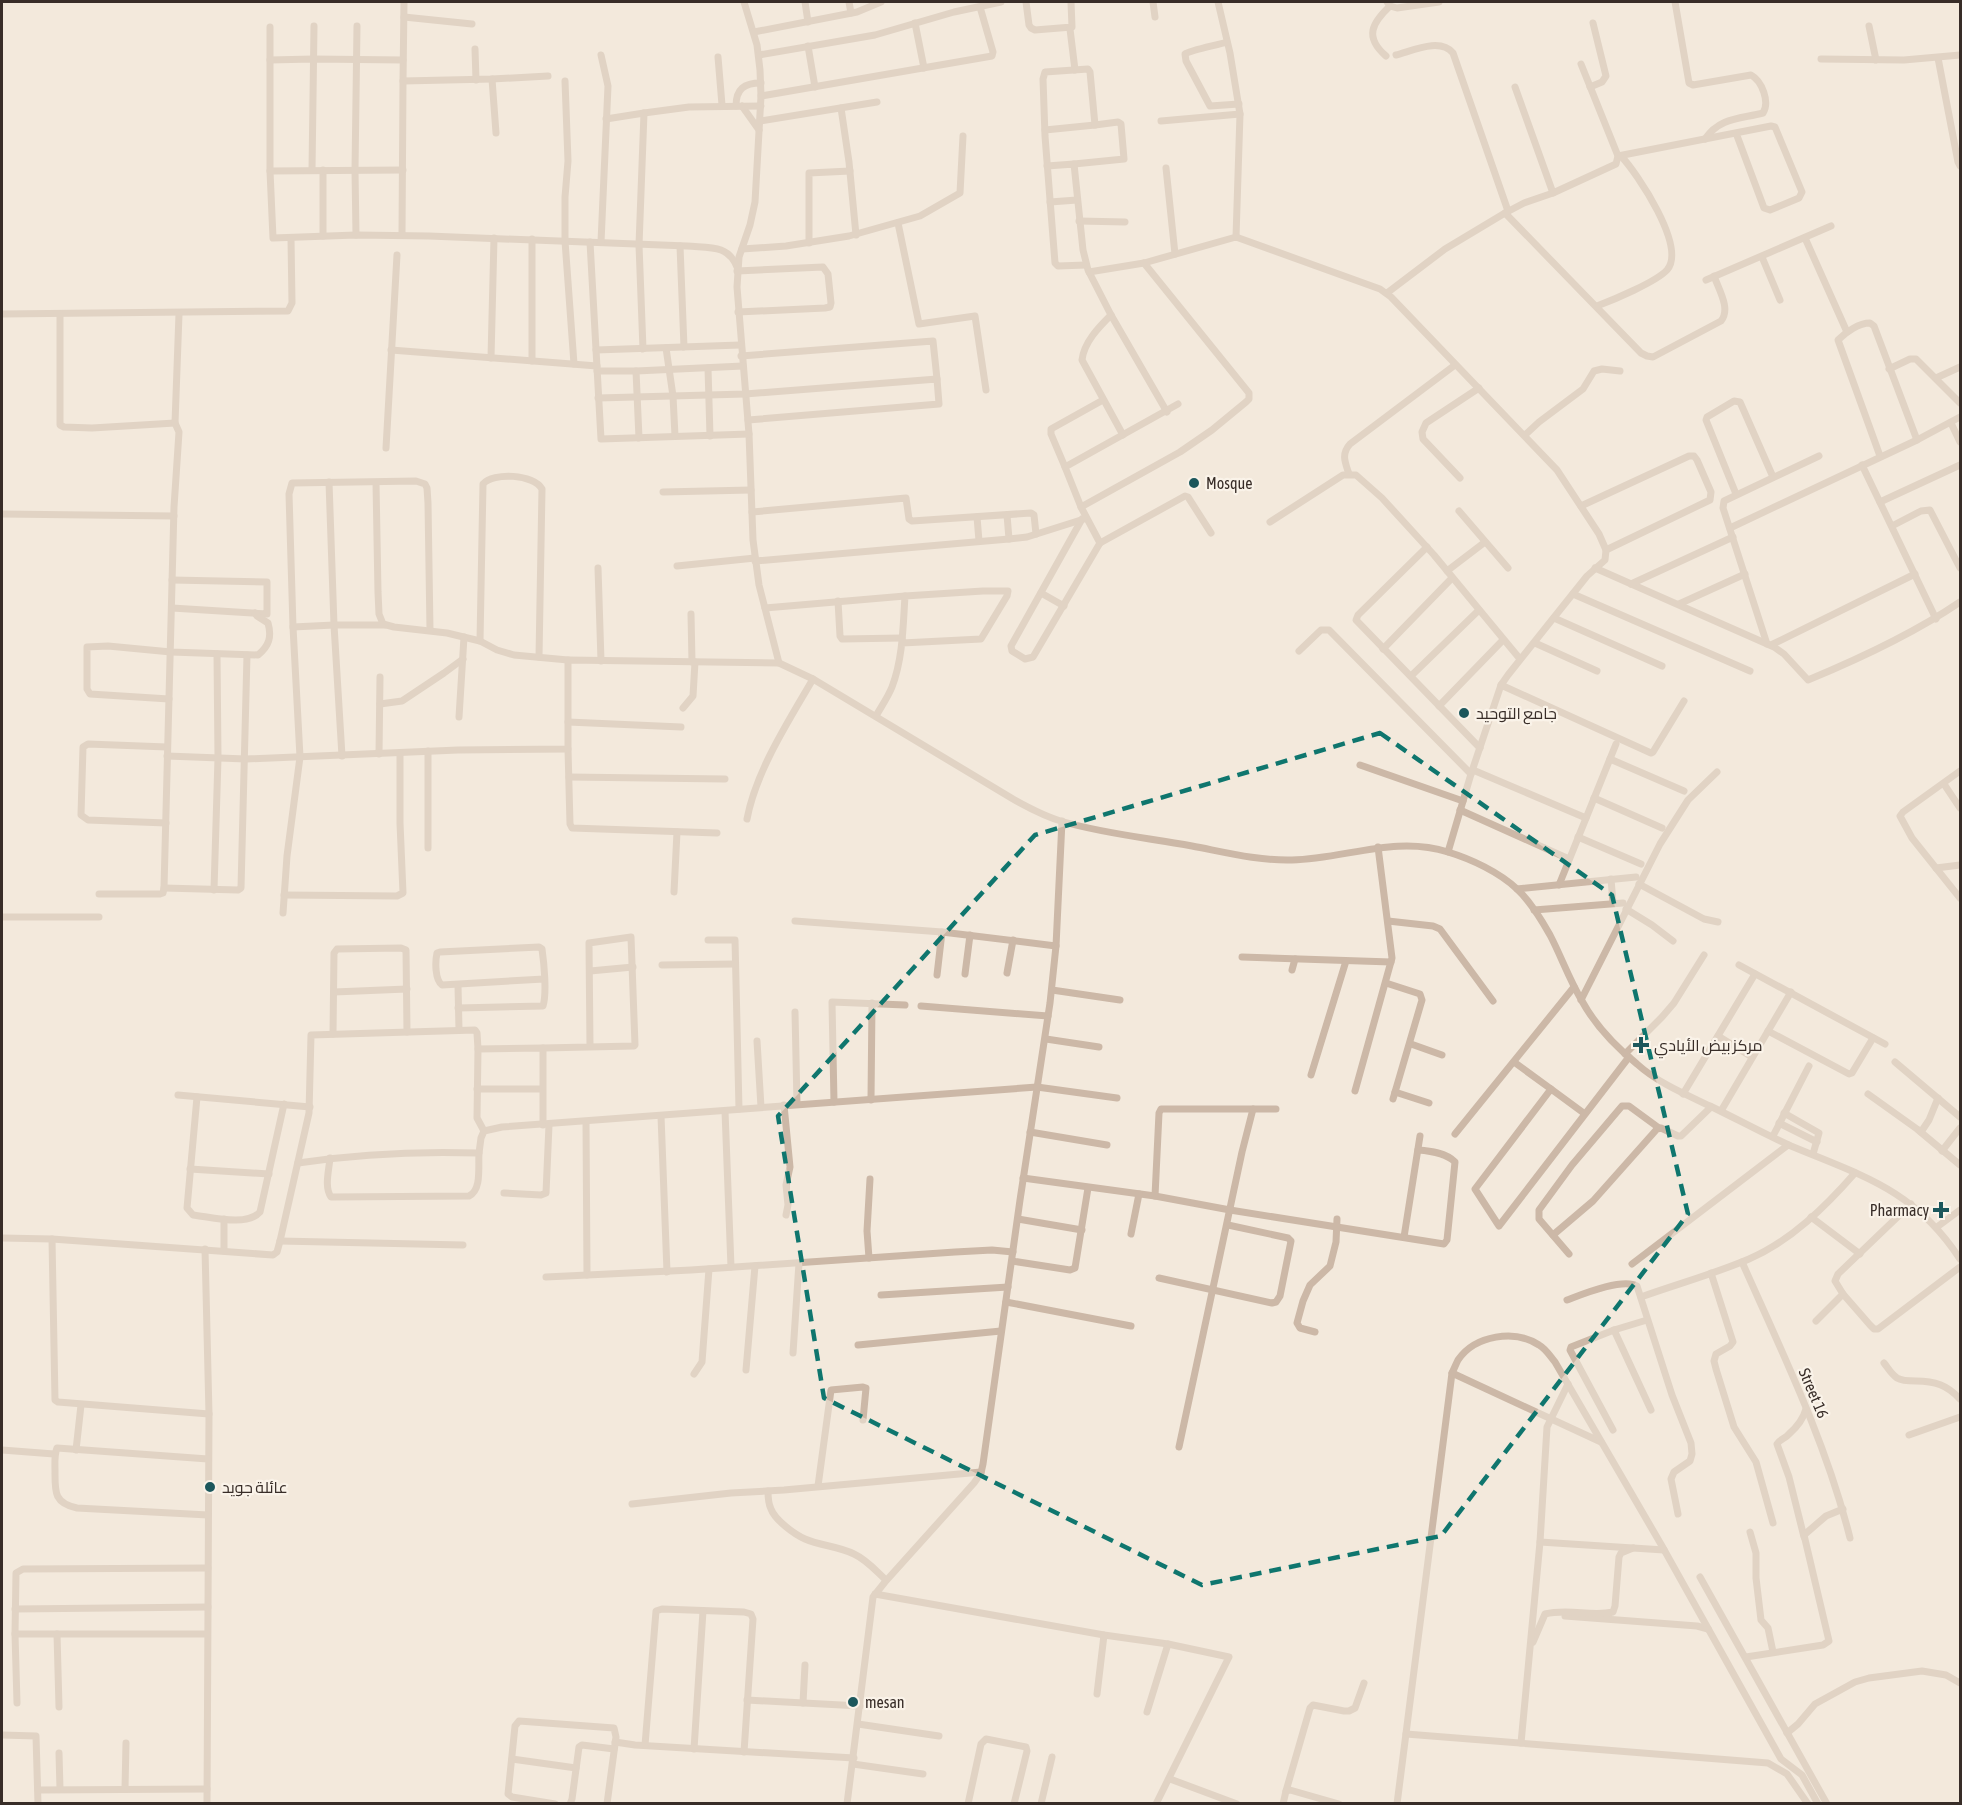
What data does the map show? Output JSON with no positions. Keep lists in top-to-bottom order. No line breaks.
{"streets":{"street":["Street 16"]},"places":{"other":["Mosque","جامع التوحيد","عائلة جويد","mesan"],"health":["مركز بيض الأيادي","Pharmacy"]}}
